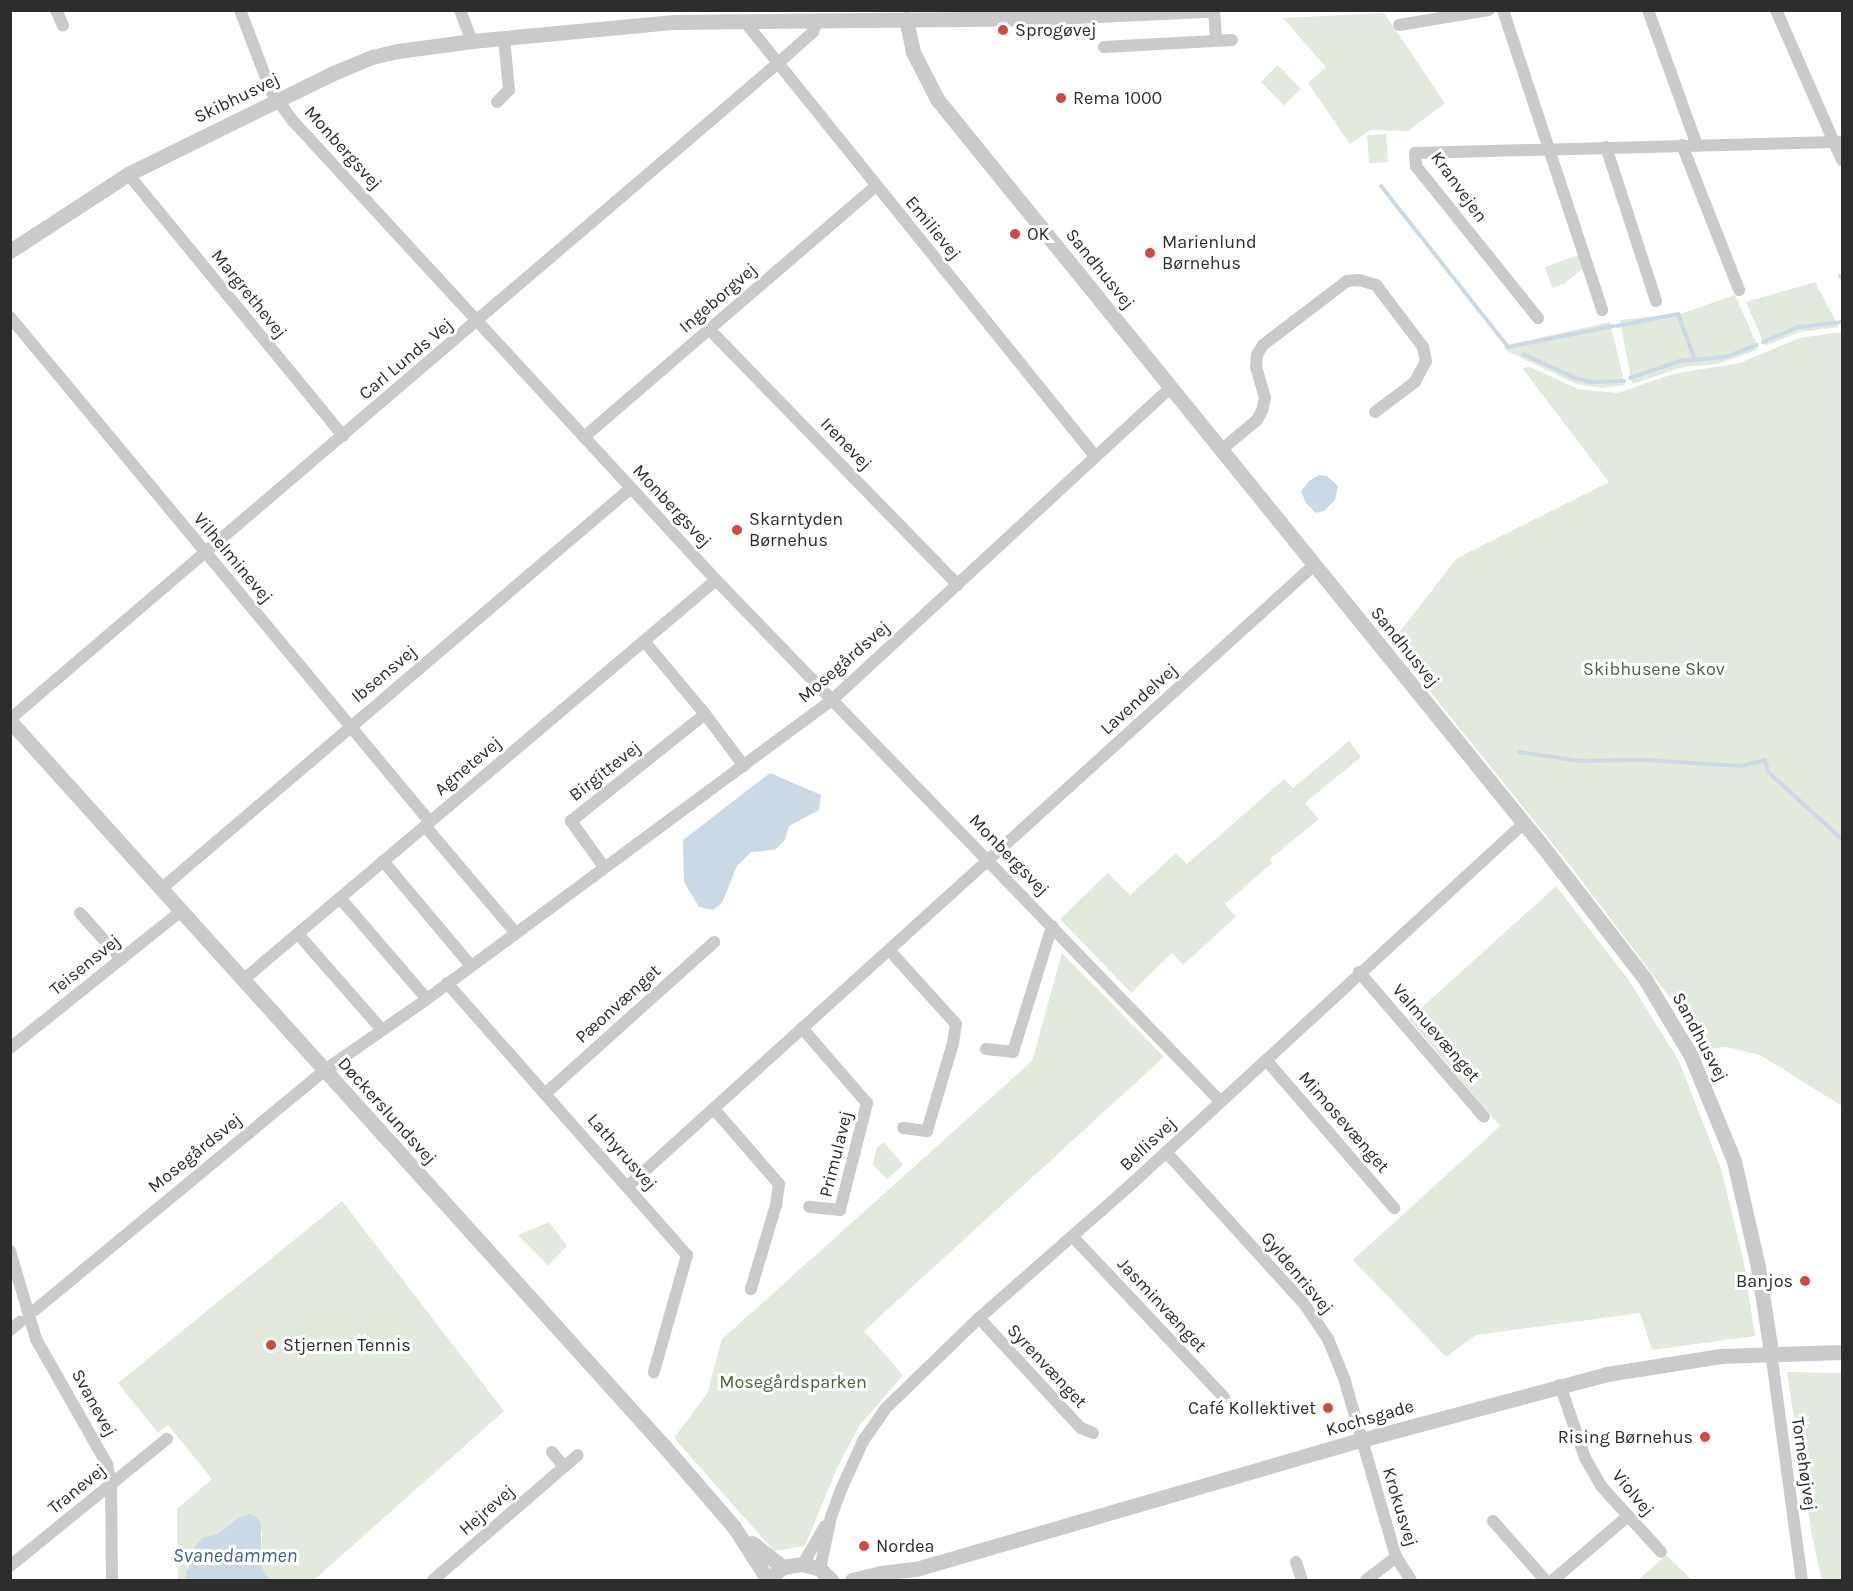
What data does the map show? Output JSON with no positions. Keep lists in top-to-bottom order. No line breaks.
{"streets":{"street":["Skibhusvej","Monbergsvej","Kranvejen","Emilievej","Sandhusvej","Margrethevej","Ingeborgvej","Carl Lunds Vej","Irenevej","Vilhelminevej","Mosegårdsvej","Ibsensvej","Lavendelvej","Agnetevej","Birgittevej","Teisensvej","Pæonvænget","Valmuevænget","Døckerslundsvej","Mimosevænget","Bellisvej","Lathyrusvej","Primulavej","Gyldenrisvej","Jasminvænget","Syrenvænget","Svanevej","Kochsgade","Tornehøjvej","Tranevej","Violvej","Krokusvej","Hejrevej"]},"crossings":[["Skibhusvej","Monbergsvej"],["Skibhusvej","Emilievej"],["Skibhusvej","Sandhusvej"],["Skibhusvej","Margrethevej"],["Skibhusvej","Carl Lunds Vej"],["Monbergsvej","Ingeborgvej"],["Monbergsvej","Carl Lunds Vej"],["Monbergsvej","Mosegårdsvej"],["Monbergsvej","Ibsensvej"],["Monbergsvej","Lavendelvej"],["Monbergsvej","Agnetevej"],["Monbergsvej","Bellisvej"],["Emilievej","Ingeborgvej"],["Emilievej","Carl Lunds Vej"],["Emilievej","Mosegårdsvej"],["Sandhusvej","Mosegårdsvej"],["Sandhusvej","Lavendelvej"],["Sandhusvej","Bellisvej"],["Sandhusvej","Kochsgade"],["Sandhusvej","Tornehøjvej"],["Margrethevej","Carl Lunds Vej"],["Ingeborgvej","Irenevej"],["Carl Lunds Vej","Vilhelminevej"],["Carl Lunds Vej","Døckerslundsvej"],["Irenevej","Mosegårdsvej"],["Vilhelminevej","Ibsensvej"],["Vilhelminevej","Agnetevej"],["Mosegårdsvej","Birgittevej"],["Mosegårdsvej","Døckerslundsvej"],["Mosegårdsvej","Lathyrusvej"],["Ibsensvej","Døckerslundsvej"],["Agnetevej","Døckerslundsvej"],["Teisensvej","Døckerslundsvej"],["Pæonvænget","Lathyrusvej"],["Valmuevænget","Bellisvej"],["Mimosevænget","Bellisvej"],["Bellisvej","Gyldenrisvej"],["Bellisvej","Jasminvænget"],["Bellisvej","Syrenvænget"],["Gyldenrisvej","Kochsgade"],["Gyldenrisvej","Krokusvej"],["Svanevej","Tranevej"],["Kochsgade","Tornehøjvej"],["Kochsgade","Violvej"],["Kochsgade","Krokusvej"]],"water":["Svanedammen"],"parks":["Skibhusene Skov","Mosegårdsparken"],"places":["Sprogøvej","Rema 1000","OK","Marienlund Børnehus","Skarntyden Børnehus","Banjos","Stjernen Tennis","Café Kollektivet","Rising Børnehus","Nordea"]}
